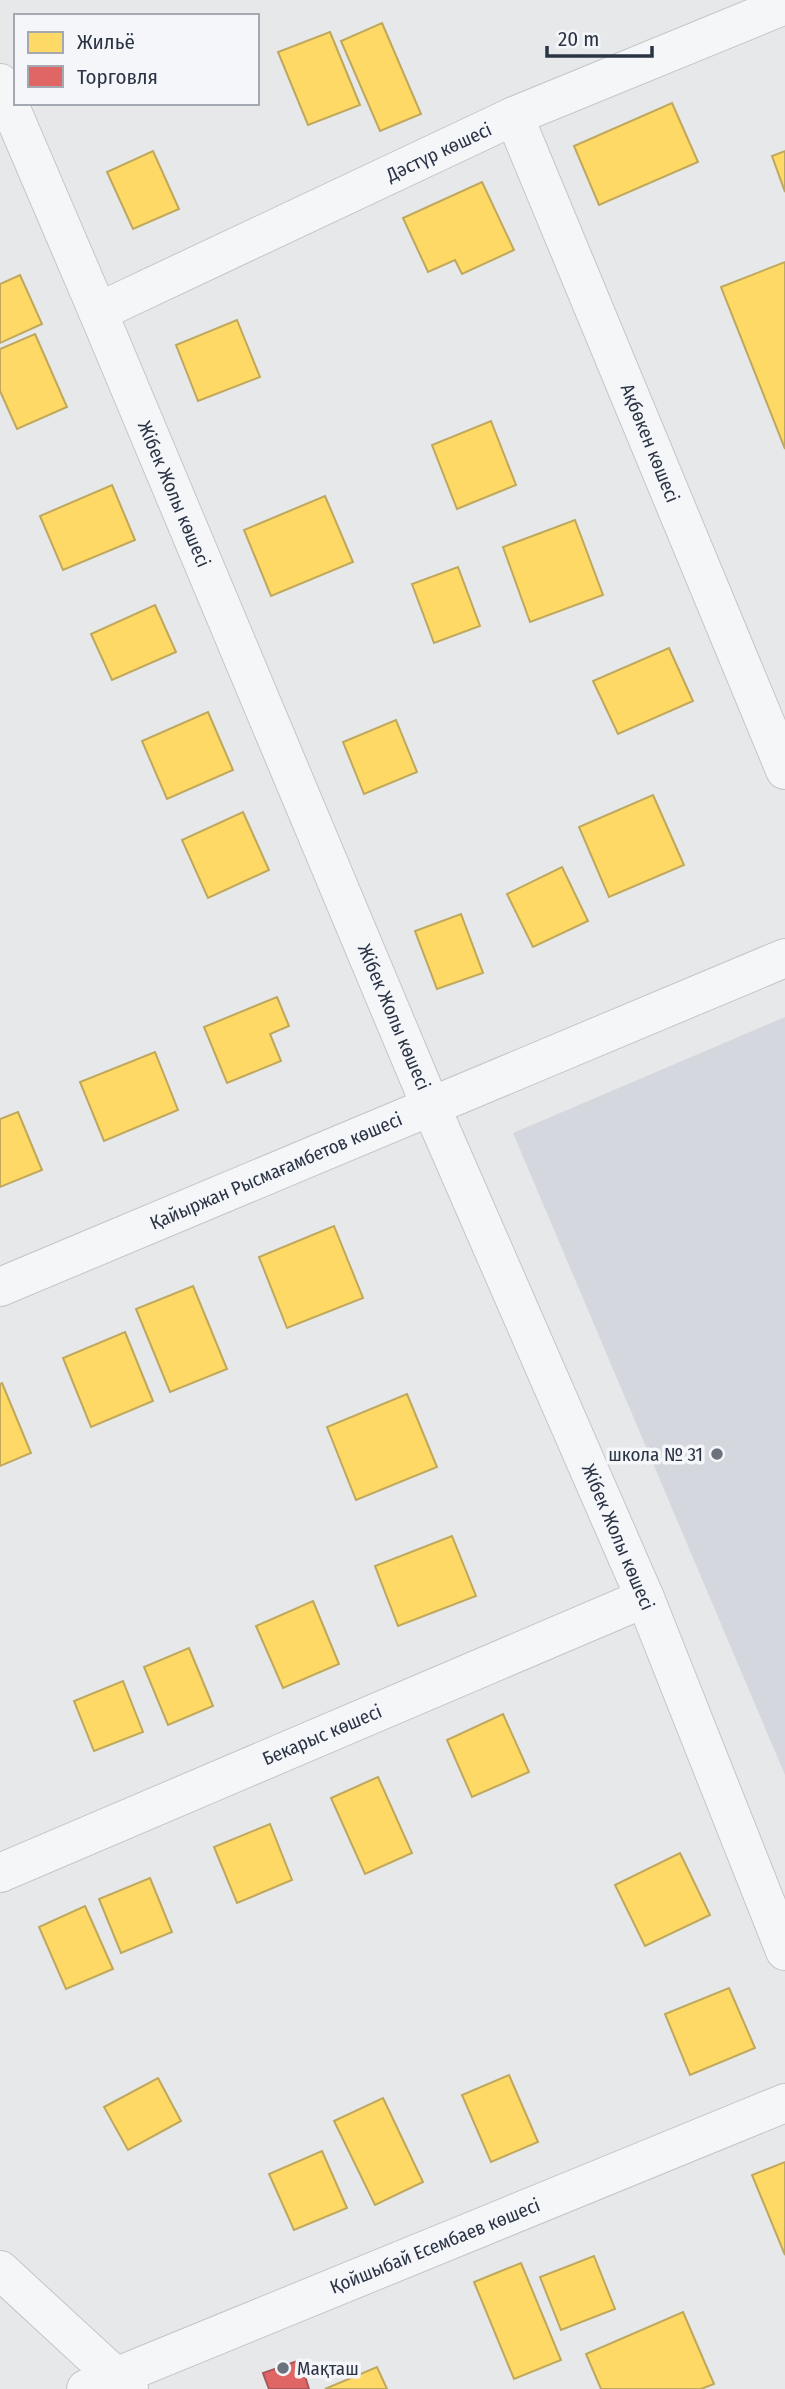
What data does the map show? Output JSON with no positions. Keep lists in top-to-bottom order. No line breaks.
{"streets":{"street":["Дәстүр көшесі","Ақбөкен көшесі","Жібек Жолы көшесі","Қайыржан Рысмағамбетов көшесі","Бекарыс көшесі","Қойшыбай Есембаев көшесі"]},"crossings":[["Дәстүр көшесі","Ақбөкен көшесі"],["Дәстүр көшесі","Жібек Жолы көшесі"],["Жібек Жолы көшесі","Қайыржан Рысмағамбетов көшесі"],["Жібек Жолы көшесі","Бекарыс көшесі"]],"places":["школа № 31","Мақташ"],"legend":["Жильё","Торговля"],"scale_bar":"20 m"}
